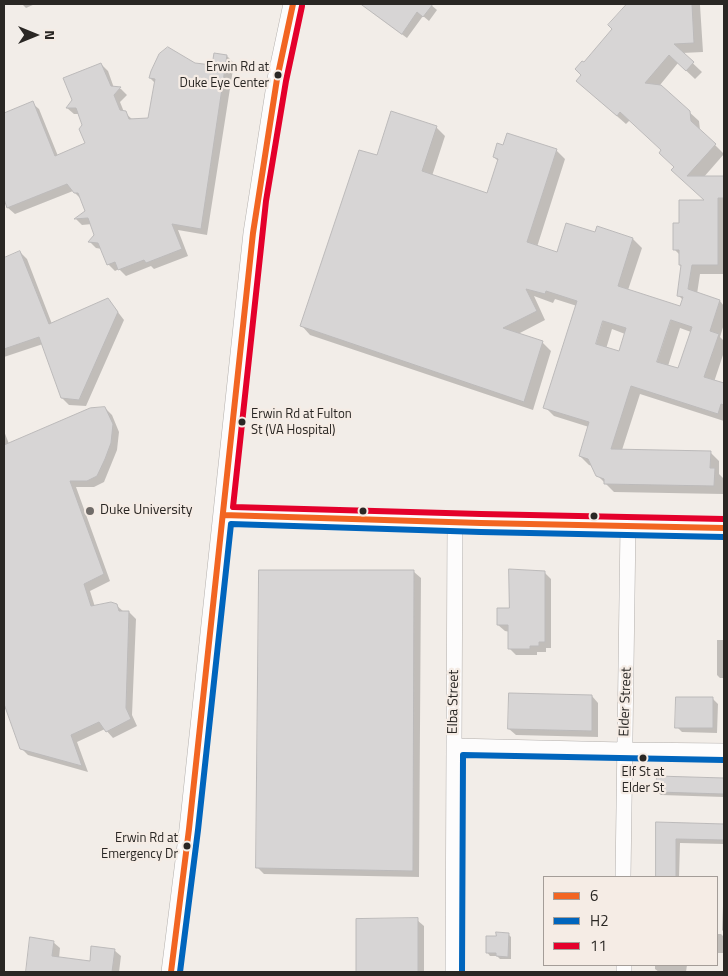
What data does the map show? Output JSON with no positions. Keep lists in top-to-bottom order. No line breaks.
{"streets":{"street":["Elba Street","Elder Street"]},"places":["Erwin Rd at Duke Eye Center","Erwin Rd at Fulton St (VA Hospital)","Duke University","Elf St at Elder St","Erwin Rd at Emergency Dr"],"lines":["transit line 6","transit line 11","transit line H2"],"legend":["6","H2","11"],"north":"right"}
